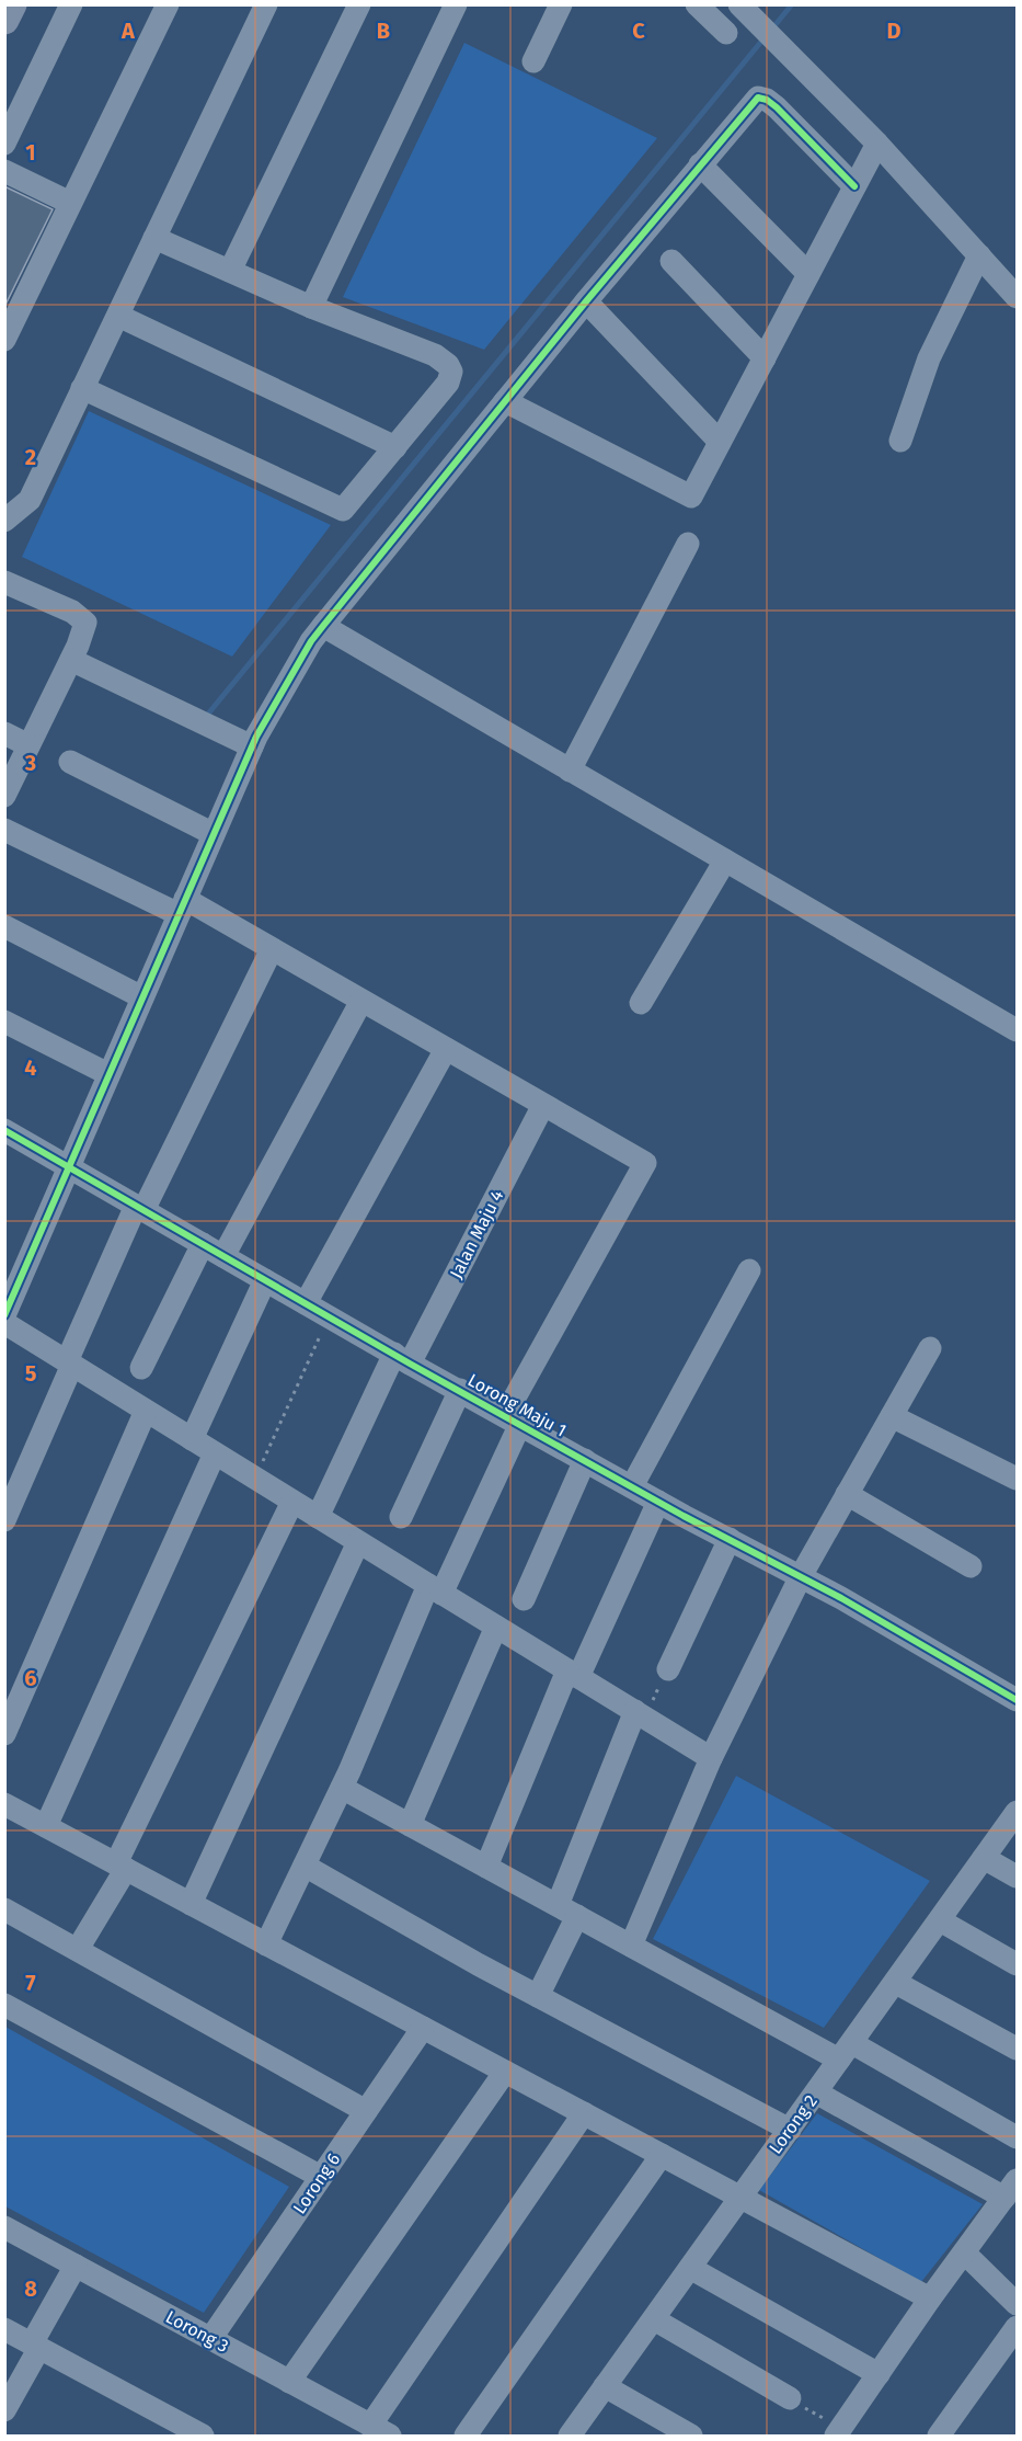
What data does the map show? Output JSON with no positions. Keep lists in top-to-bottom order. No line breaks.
{"streets":{"street":["Jalan Maju 4","Lorong Maju 1","Lorong 2","Lorong 6","Lorong 3"]},"crossings":[["Jalan Maju 4","Lorong Maju 1"],["Lorong 6","Lorong 3"]],"grid":{"columns":["A","B","C","D"],"rows":["1","2","3","4","5","6","7","8"]}}
